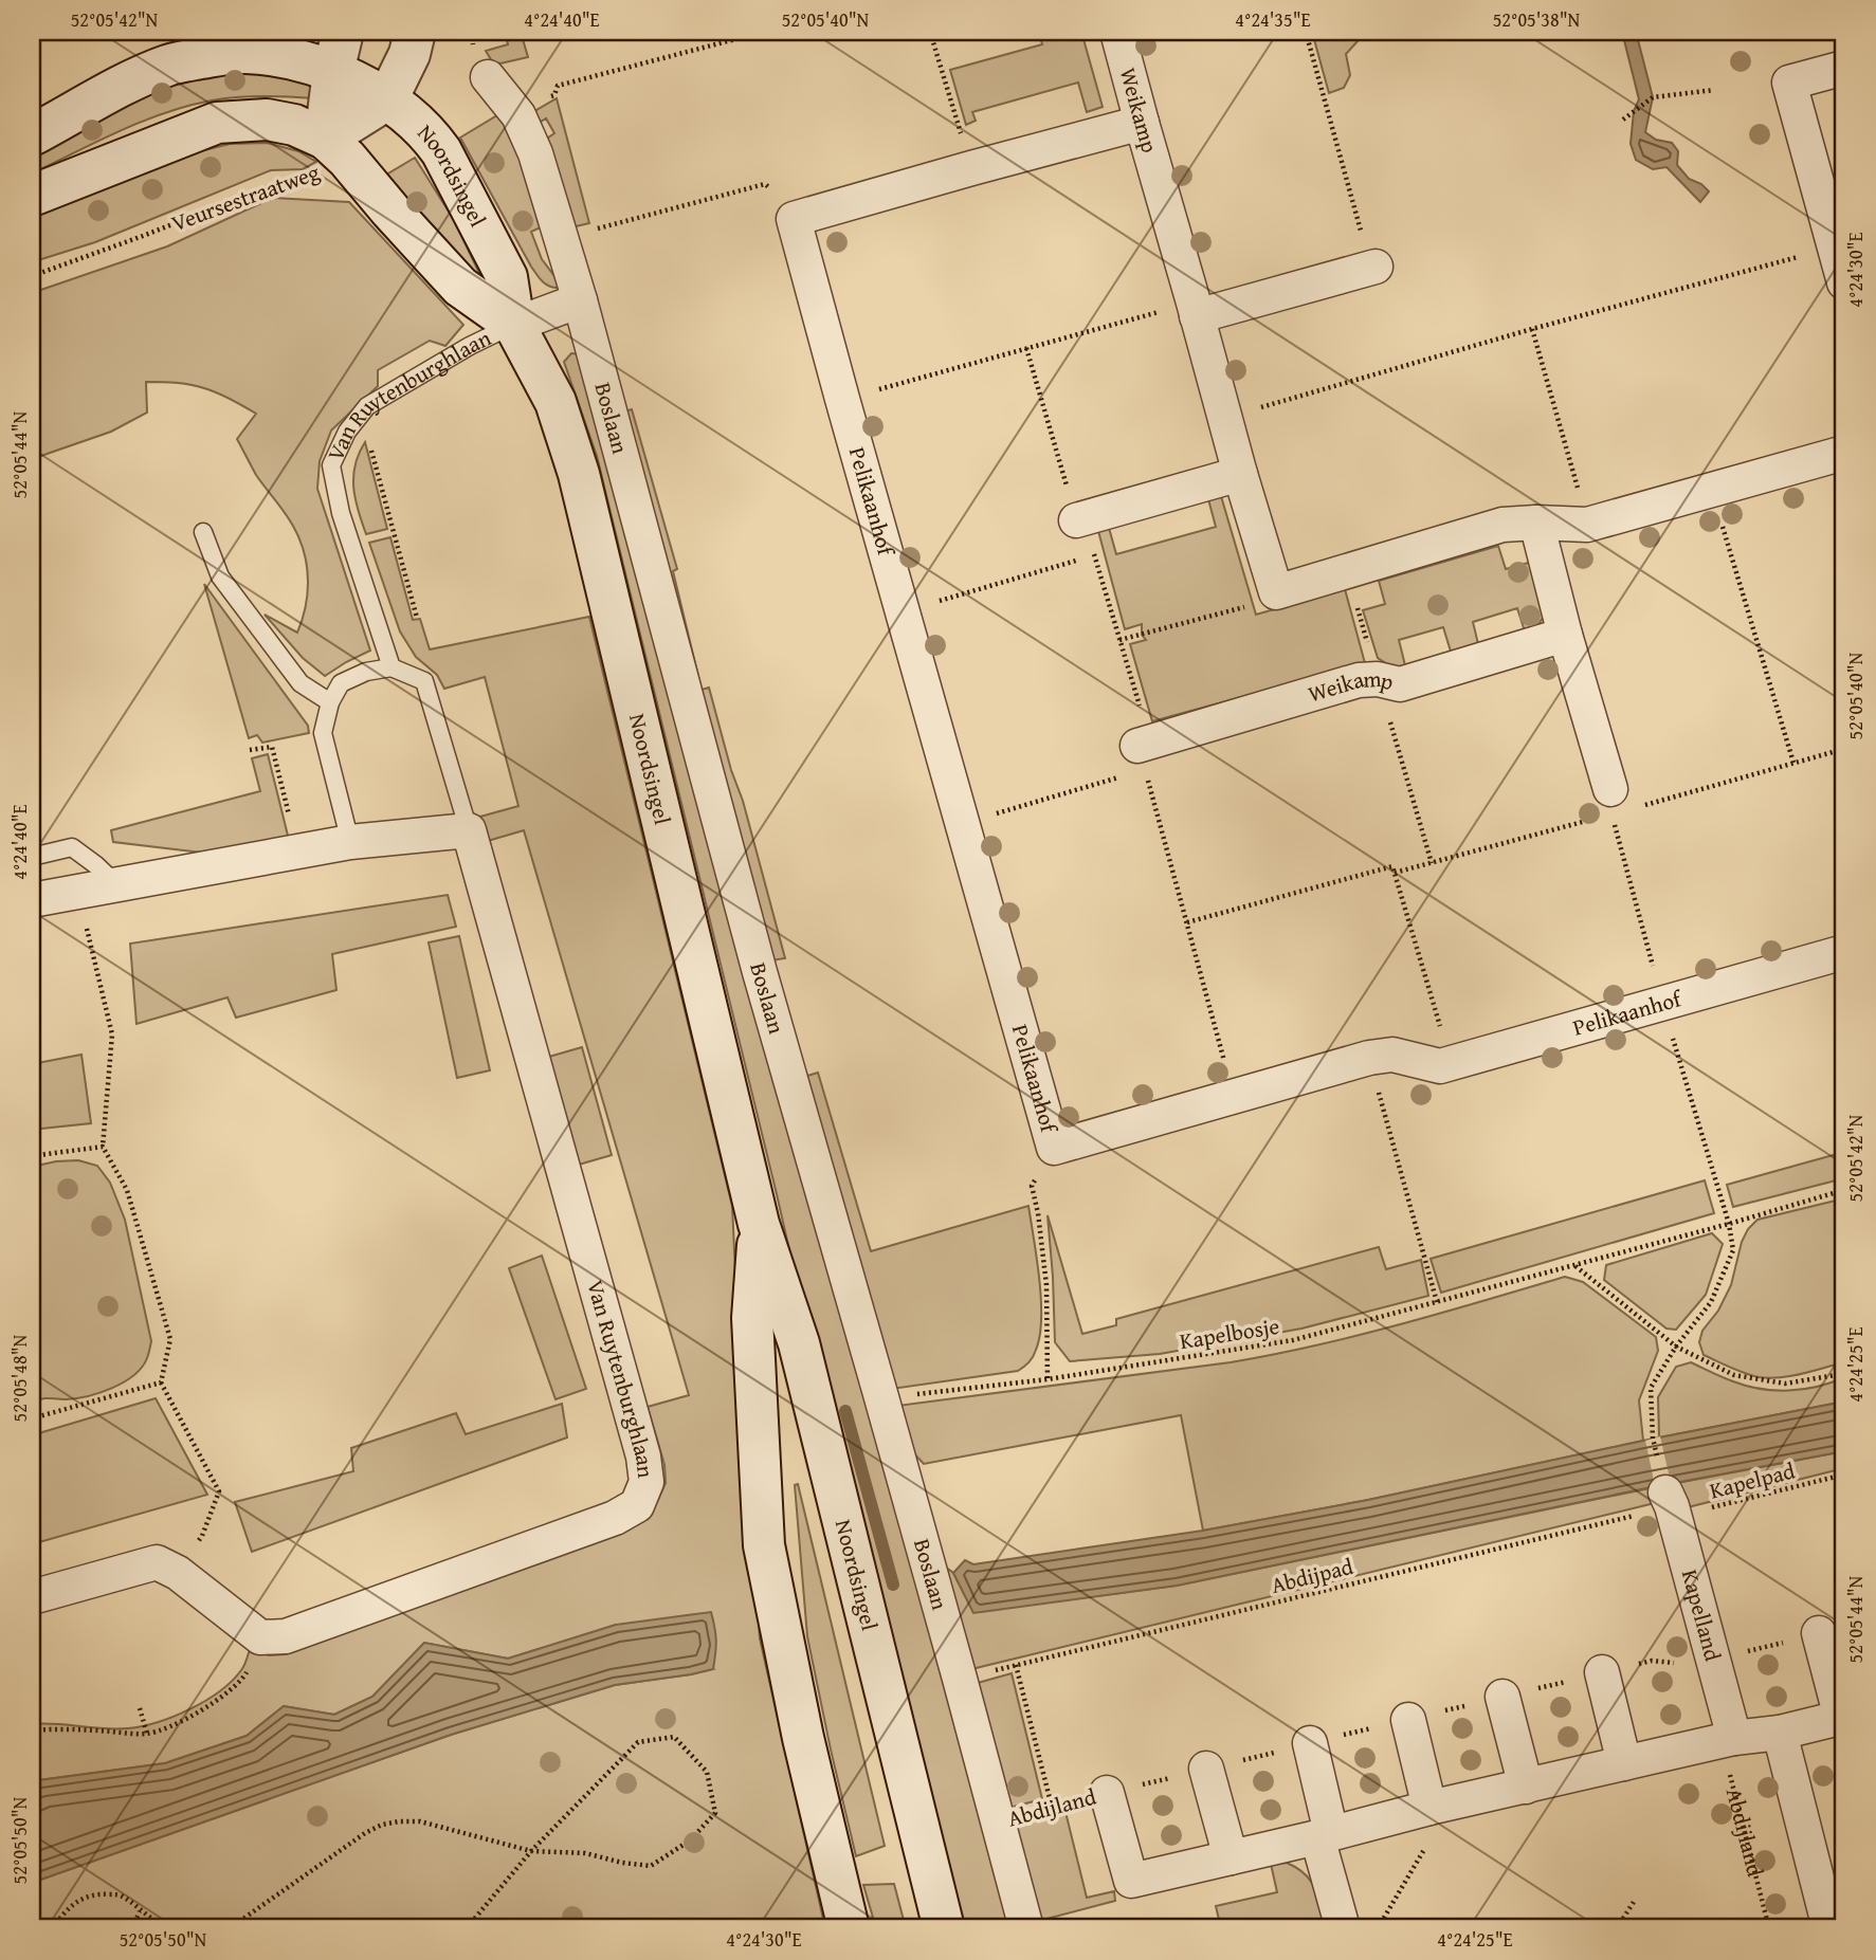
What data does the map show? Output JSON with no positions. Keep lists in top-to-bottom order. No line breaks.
{"streets":{"main road":["Noordsingel","Veursestraatweg"],"street":["Weikamp","Van Ruytenburghlaan","Boslaan","Pelikaanhof","Kapelland","Abdijland"],"path":["Kapelbosje","Kapelpad","Abdijpad"]},"crossings":[["Noordsingel","Veursestraatweg"],["Noordsingel","Van Ruytenburghlaan"],["Van Ruytenburghlaan","Boslaan"],["Boslaan","Kapelbosje"],["Boslaan","Abdijpad"],["Boslaan","Abdijland"],["Kapelpad","Abdijpad"],["Kapelpad","Kapelland"],["Abdijpad","Kapelland"],["Kapelland","Abdijland"]],"coordinates":["52°05'42\"N","4°24'40\"E","52°05'40\"N","4°24'35\"E","52°05'38\"N","4°24'30\"E","52°05'44\"N","4°24'25\"E","52°05'48\"N","52°05'50\"N"]}
